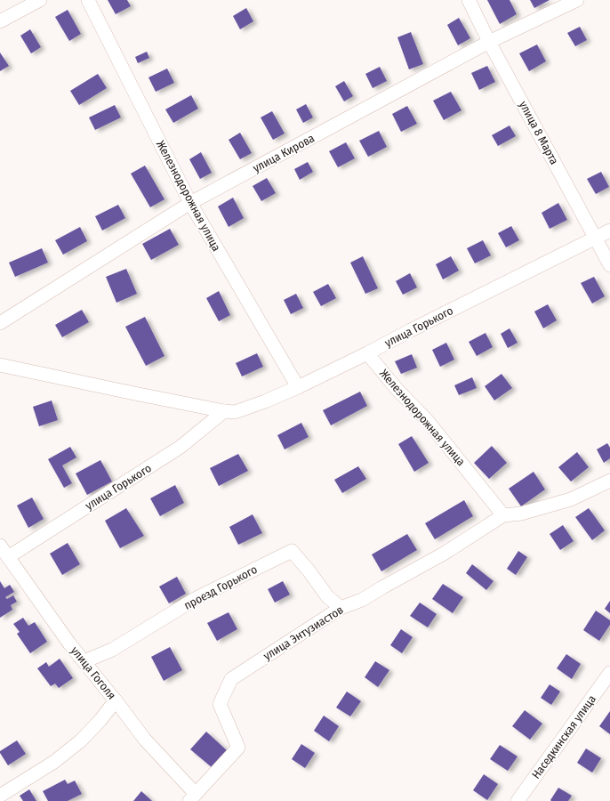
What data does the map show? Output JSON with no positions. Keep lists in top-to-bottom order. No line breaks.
{"streets":{"street":["улица 8 Марта","улица Кирова","Железнодорожная улица","улица Горького","проезд Горького","улица Энтузиастов","улица Гоголя","Наседкинская улица"]},"crossings":[["улица 8 Марта","улица Кирова"],["улица 8 Марта","улица Горького"],["улица Кирова","Железнодорожная улица"],["Железнодорожная улица","улица Горького"],["Железнодорожная улица","улица Энтузиастов"],["улица Горького","улица Гоголя"],["проезд Горького","улица Энтузиастов"],["проезд Горького","улица Гоголя"],["улица Энтузиастов","улица Гоголя"]]}
